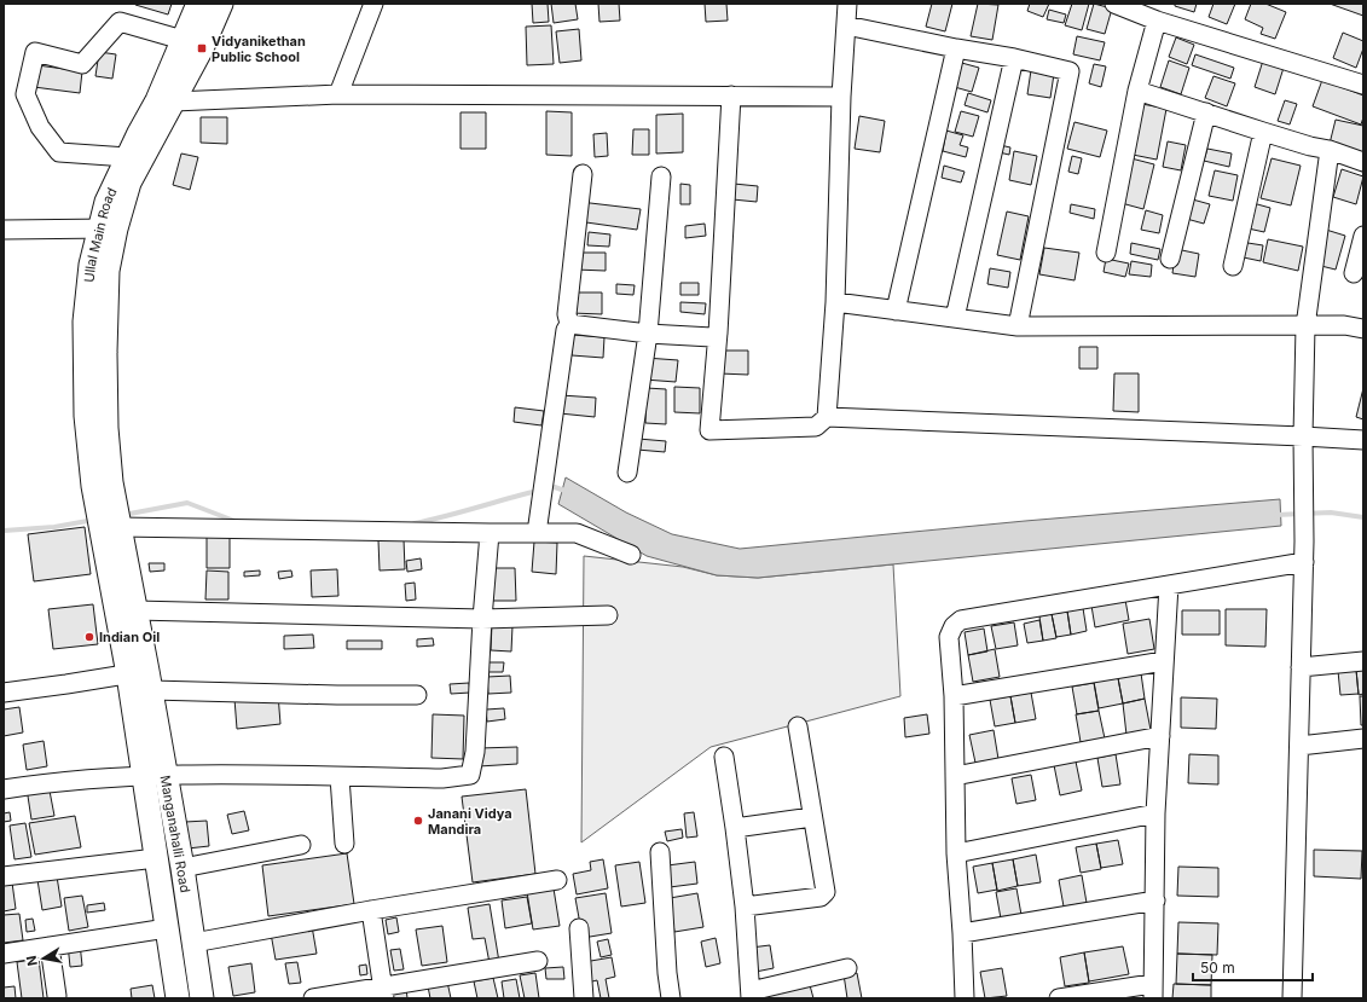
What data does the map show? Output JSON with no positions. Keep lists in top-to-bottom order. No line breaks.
{"streets":{"main road":["Ullal Main Road","Manganahalli Road"]},"places":{"transit":["Vidyanikethan Public School"],"other":["Indian Oil","Janani Vidya Mandira"]},"scale_bar":"50 m","north":"left"}
